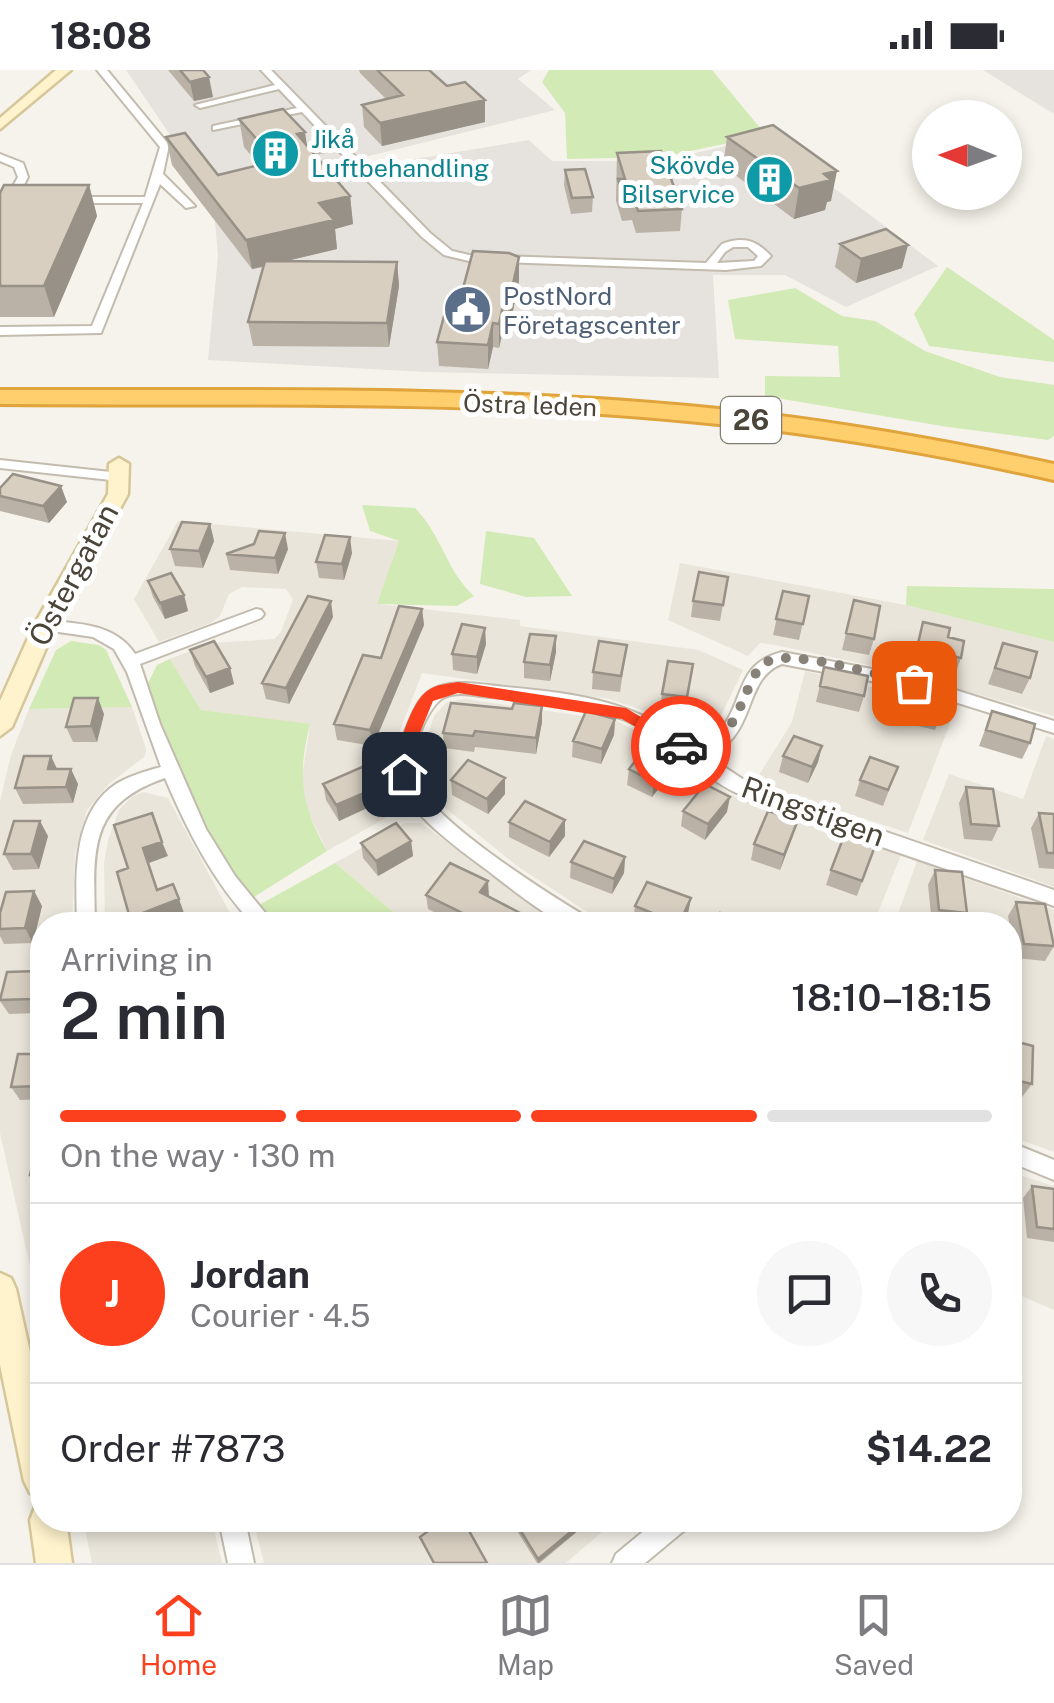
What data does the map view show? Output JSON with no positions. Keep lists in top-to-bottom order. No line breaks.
{"streets":{"highway":["Östra leden","26"],"street":["Östergatan","Ringstigen"]},"places":{"building":["Jikå Luftbehandling","Skövde Bilservice"],"public building":["PostNord Företagscenter"]},"north":"left","page":{"status":"18:08","heading":["2 min","Arriving in","18:10–18:15"],"panel":["Jordan","Courier · 4.5","Order #7873","$14.22"],"bar":"On the way · 130 m","round":"J","tabs":["Home","Map","Saved"]}}
